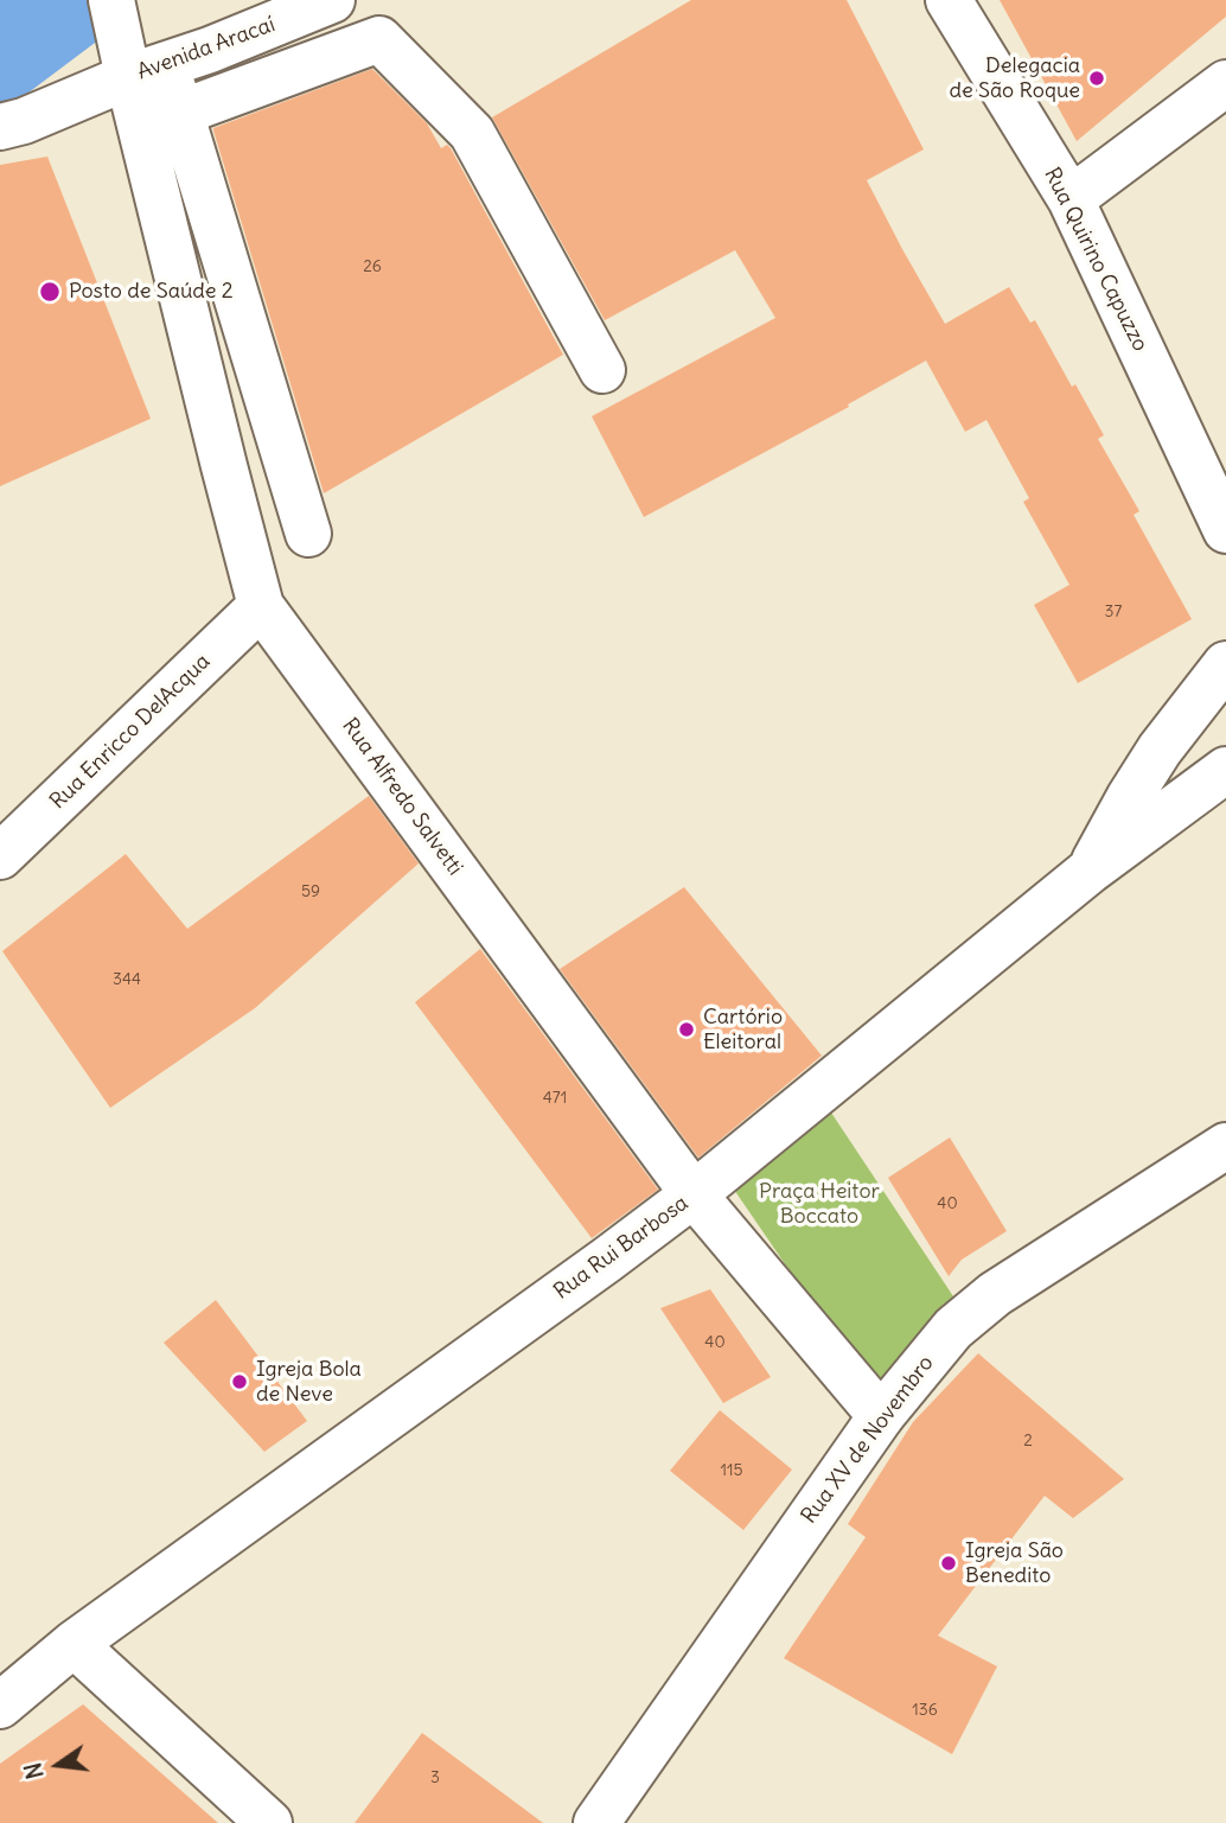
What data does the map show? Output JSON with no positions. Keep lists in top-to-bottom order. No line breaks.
{"streets":{"street":["Avenida Aracaí","Rua Quirino Capuzzo","Rua Enricco DelAcqua","Rua Alfredo Salvetti","Rua Rui Barbosa","Rua XV de Novembro"]},"crossings":[["Avenida Aracaí","Rua Alfredo Salvetti"],["Rua Enricco DelAcqua","Rua Alfredo Salvetti"],["Rua Alfredo Salvetti","Rua Rui Barbosa"],["Rua Alfredo Salvetti","Rua XV de Novembro"]],"parks":["Praça Heitor Boccato"],"places":["Delegacia de São Roque","Posto de Saúde 2","Cartório Eleitoral","Igreja Bola de Neve","Igreja São Benedito"],"house_numbers":["26","37","59","344","471","40","40","2","115","136","3"],"north":"left"}
